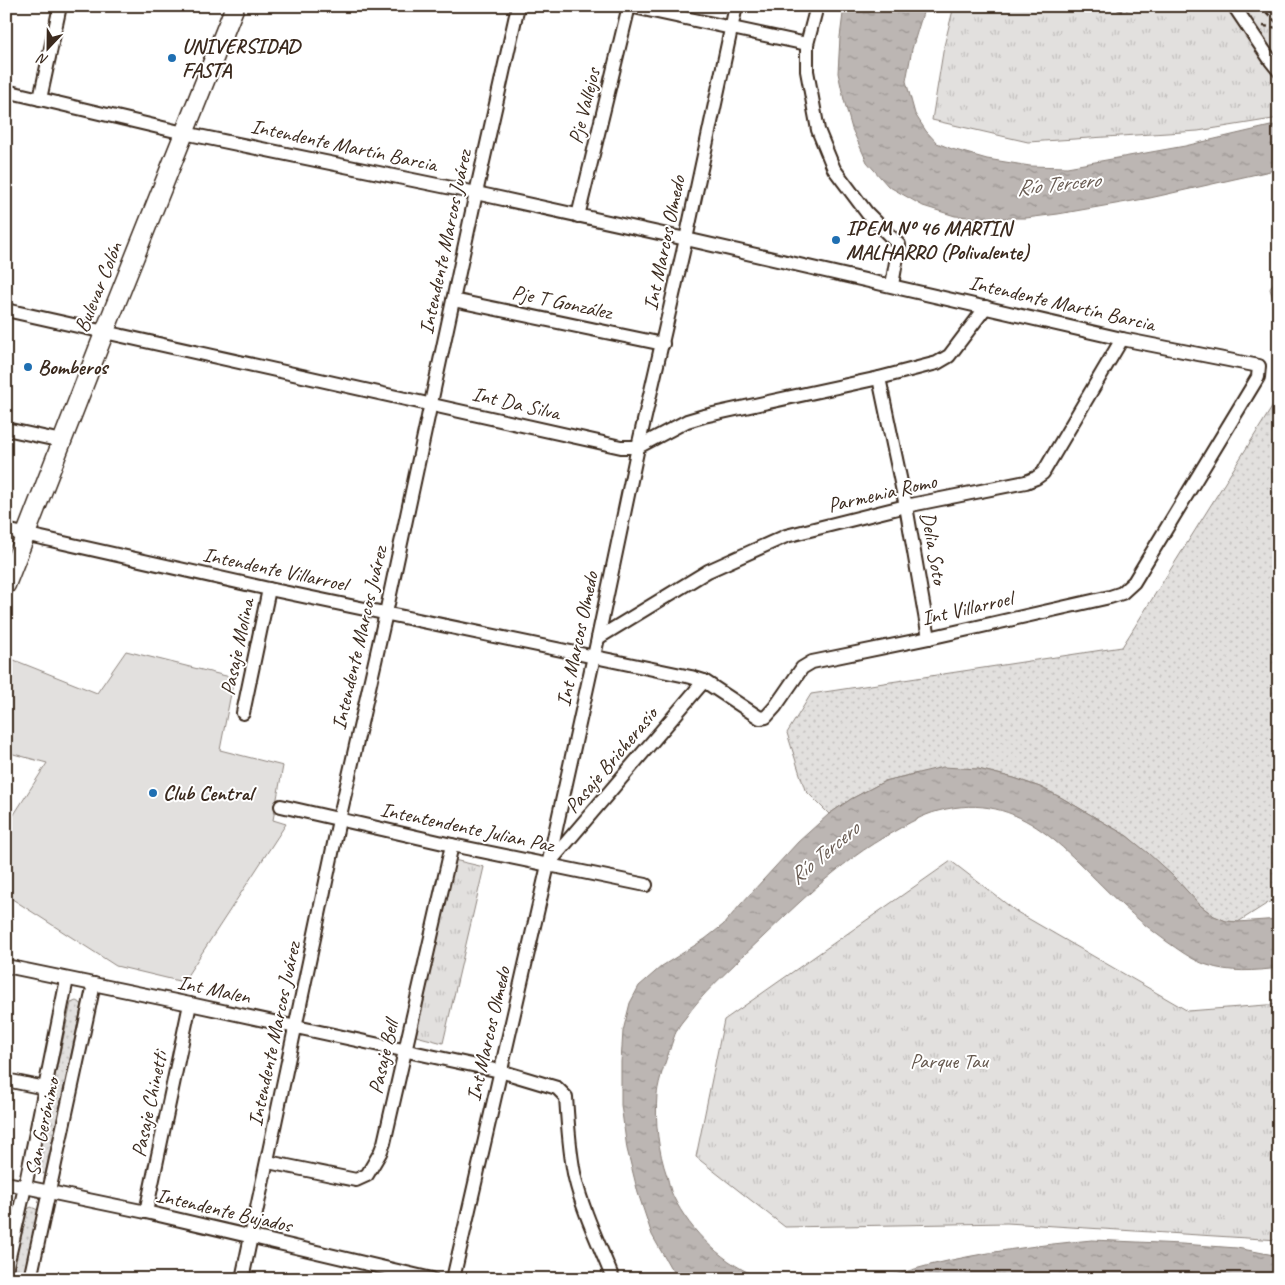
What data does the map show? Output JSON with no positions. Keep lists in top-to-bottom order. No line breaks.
{"streets":{"main road":["Bulevar Colón"],"street":["Pje Vallejos","Intendente Martín Barcia","Intendente Marcos Juárez","Int Marcos Olmedo","Pje T González","Int Da Silva","Parmenia Romo","Delia Soto","Intendente Villarroel","Int Villarroel","Pasaje Molina","Pasaje Bricherasio","Intentendente Julian Paz","Int Malen","Pasaje Bell","Pasaje Chinetti","San Gerónimo","Intendente Bujados"]},"crossings":[["Pje Vallejos","Intendente Martín Barcia"],["Intendente Martín Barcia","Intendente Marcos Juárez"],["Intendente Martín Barcia","Int Marcos Olmedo"],["Intendente Martín Barcia","Bulevar Colón"],["Intendente Martín Barcia","Parmenia Romo"],["Intendente Martín Barcia","Int Villarroel"],["Intendente Marcos Juárez","Pje T González"],["Intendente Marcos Juárez","Int Da Silva"],["Intendente Marcos Juárez","Intendente Villarroel"],["Intendente Marcos Juárez","Intentendente Julian Paz"],["Intendente Marcos Juárez","Int Malen"],["Intendente Marcos Juárez","Pasaje Bell"],["Intendente Marcos Juárez","Intendente Bujados"],["Int Marcos Olmedo","Pje T González"],["Int Marcos Olmedo","Int Da Silva"],["Int Marcos Olmedo","Parmenia Romo"],["Int Marcos Olmedo","Intendente Villarroel"],["Int Marcos Olmedo","Int Villarroel"],["Int Marcos Olmedo","Pasaje Bricherasio"],["Int Marcos Olmedo","Intentendente Julian Paz"],["Int Marcos Olmedo","Int Malen"],["Bulevar Colón","Int Da Silva"],["Bulevar Colón","Intendente Villarroel"],["Parmenia Romo","Delia Soto"],["Delia Soto","Int Villarroel"],["Intendente Villarroel","Int Villarroel"],["Intendente Villarroel","Pasaje Molina"],["Int Villarroel","Pasaje Bricherasio"],["Pasaje Bricherasio","Intentendente Julian Paz"],["Intentendente Julian Paz","Pasaje Bell"],["Int Malen","Pasaje Bell"],["Int Malen","Pasaje Chinetti"],["Int Malen","San Gerónimo"],["Pasaje Chinetti","Intendente Bujados"],["San Gerónimo","Intendente Bujados"]],"water":["Río Tercero"],"parks":["Parque Tau"],"places":["UNIVERSIDAD FASTA","IPEM Nº 46 MARTIN MALHARRO (Polivalente)","Bomberos","Club Central"],"north":"bottom"}
